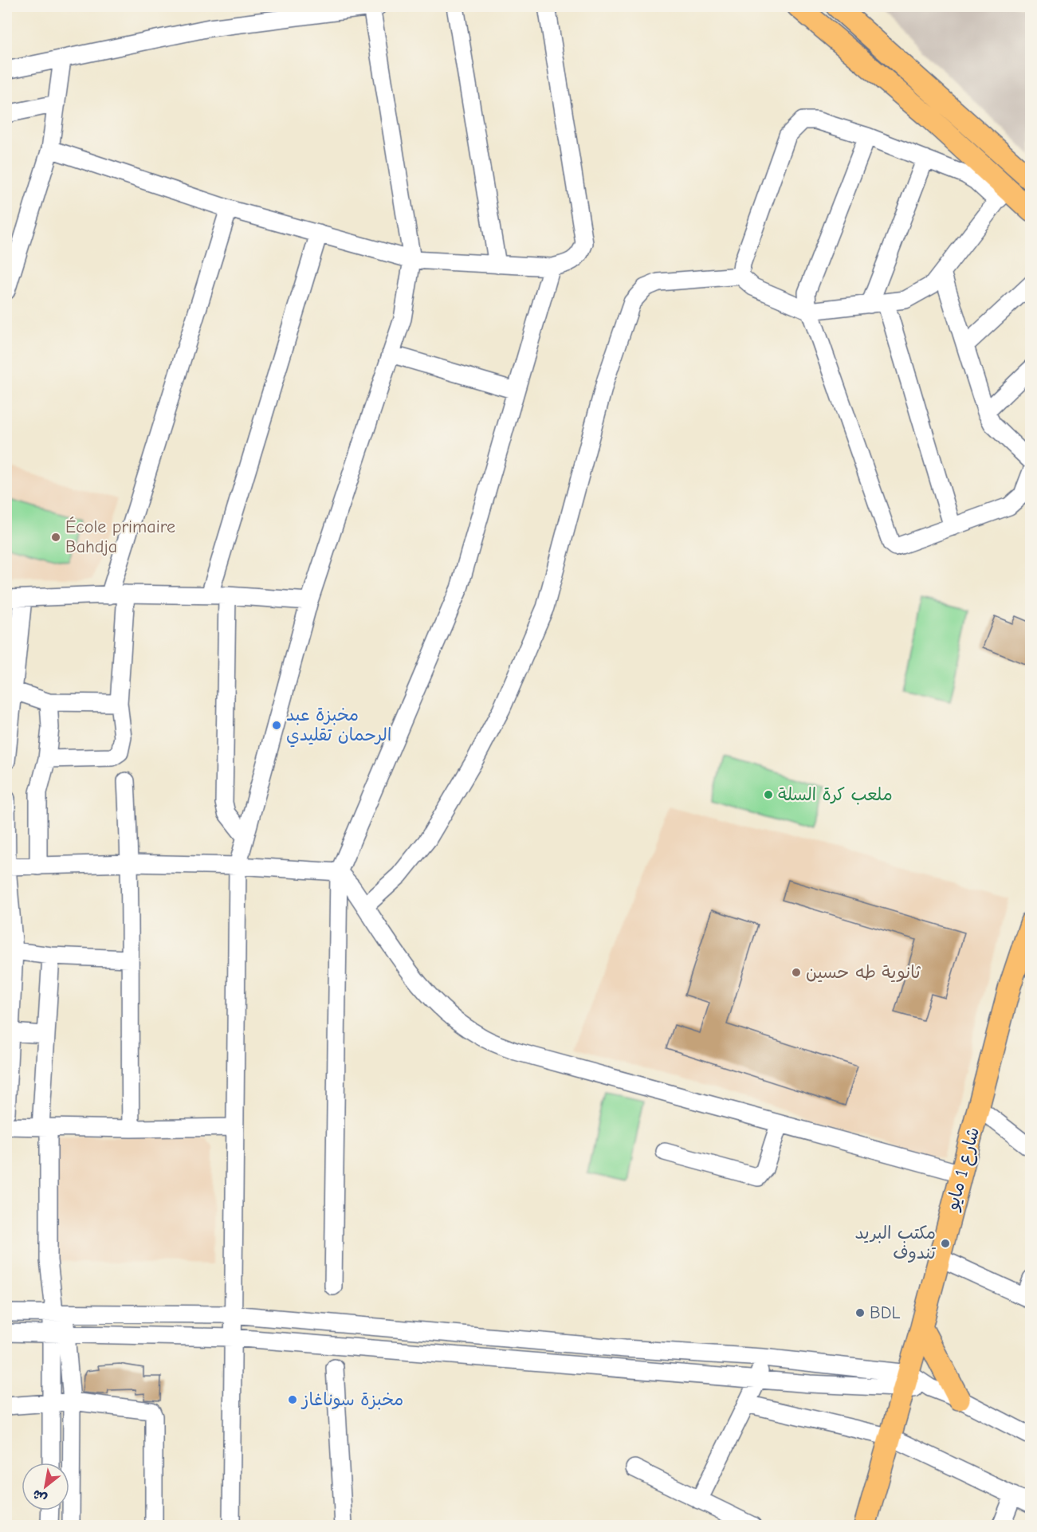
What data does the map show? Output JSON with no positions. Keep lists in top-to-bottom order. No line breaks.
{"streets":{"main road":["شارع 1 مايو"]},"places":["École primaire Bahdja","مخبزة عبد الرحمان تقليدي","ملعب كرة السلة","ثانوية طه حسين","مكتب البريد تندوف","BDL","مخبزة سوناغاز"],"north":"bottom left"}
